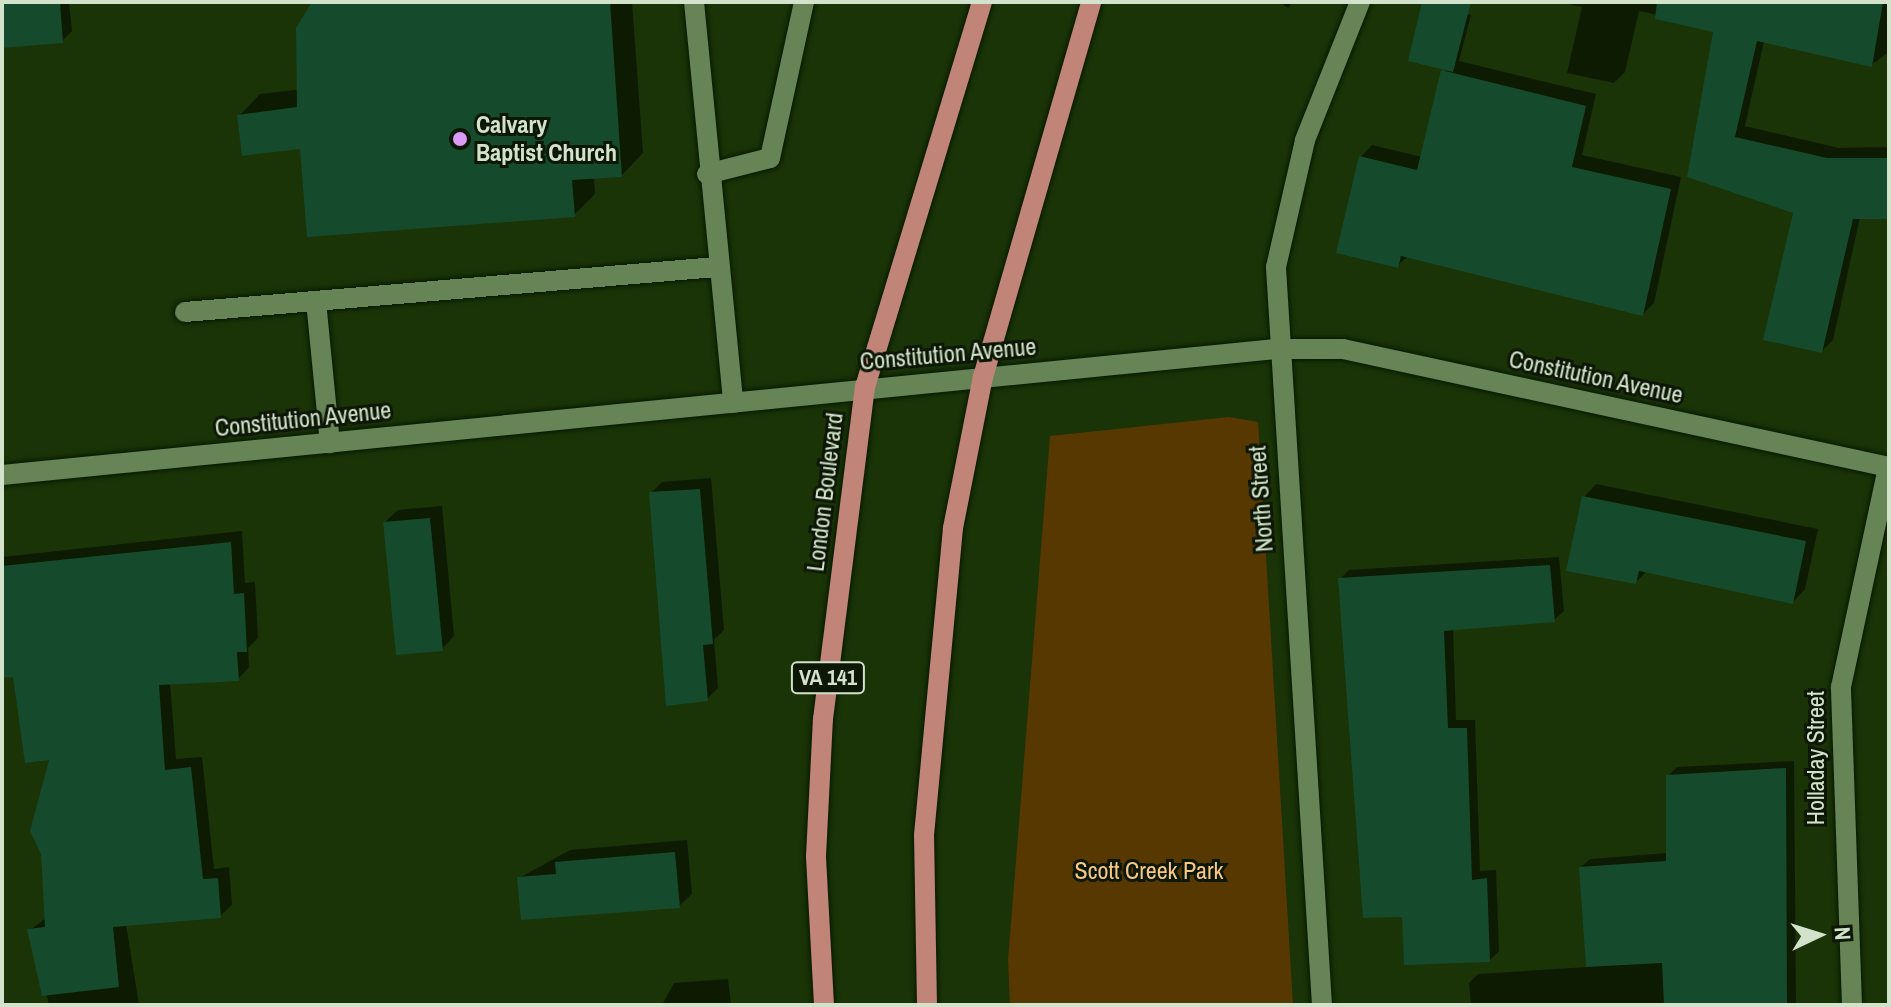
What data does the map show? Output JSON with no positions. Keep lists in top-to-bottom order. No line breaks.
{"streets":{"main road":["London Boulevard","VA 141"],"street":["Constitution Avenue","North Street","Holladay Street"]},"crossings":[["Constitution Avenue","London Boulevard"],["Constitution Avenue","North Street"],["Constitution Avenue","Holladay Street"]],"parks":["Scott Creek Park"],"places":["Calvary Baptist Church"],"north":"right"}
